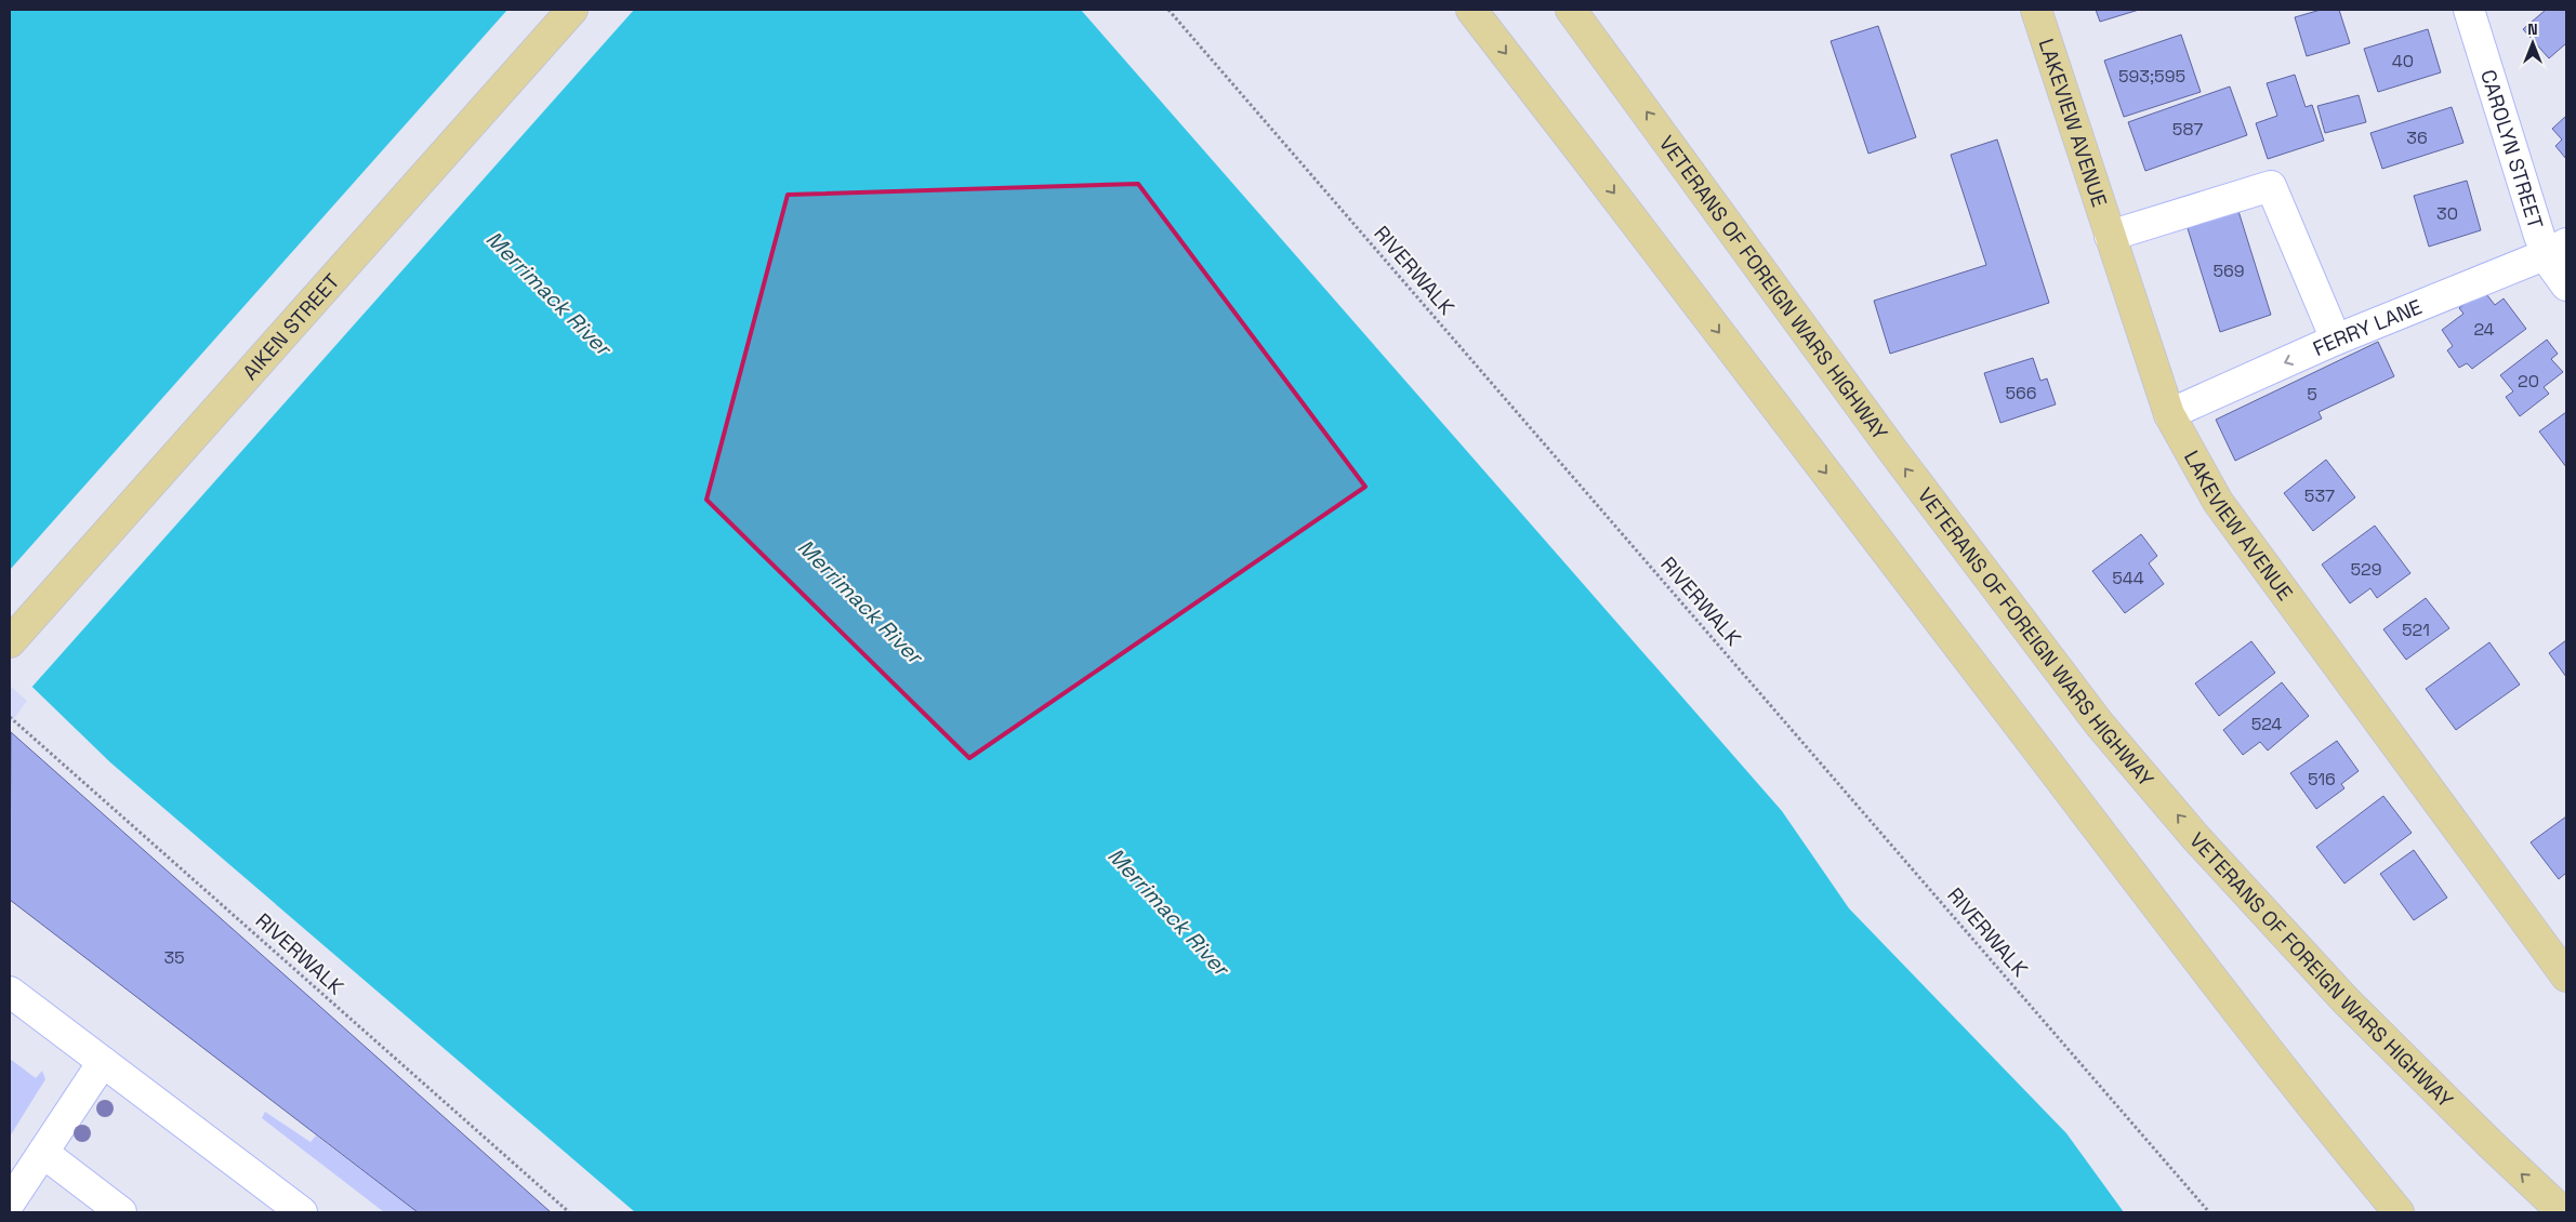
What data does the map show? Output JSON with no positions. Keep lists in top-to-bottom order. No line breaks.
{"streets":{"main road":["LAKEVIEW AVENUE","VETERANS OF FOREIGN WARS HIGHWAY","AIKEN STREET"],"street":["CAROLYN STREET","FERRY LANE"],"path":["RIVERWALK"]},"crossings":[["LAKEVIEW AVENUE","FERRY LANE"],["CAROLYN STREET","FERRY LANE"]],"one_way":["FERRY LANE"],"water":["Merrimack River"],"house_numbers":["40","593;595","587","36","30","569","24","20","566","5","537","529","544","521","524","516","35"],"north":"top"}
